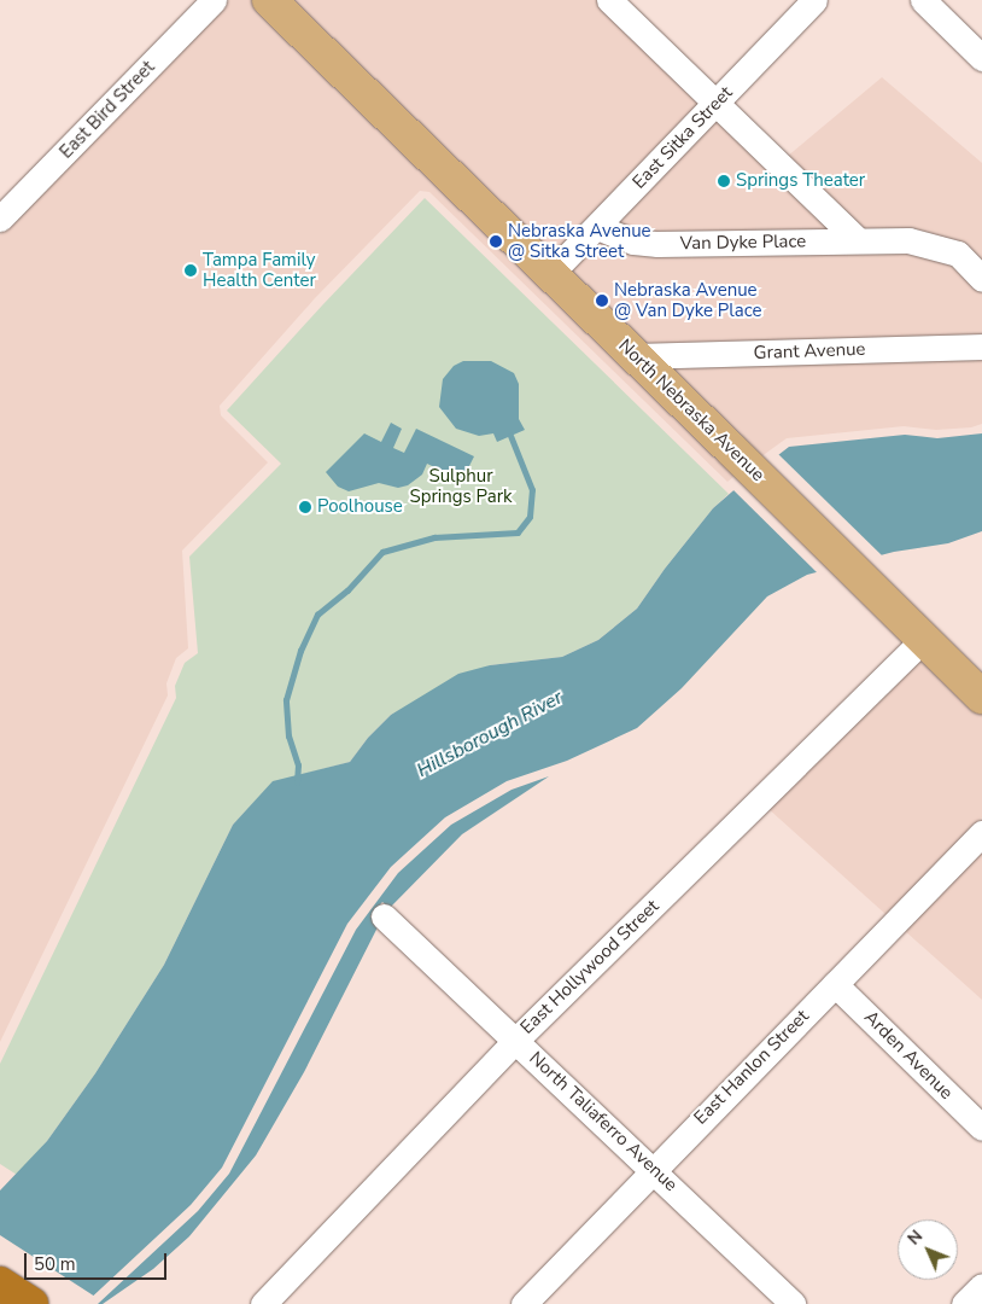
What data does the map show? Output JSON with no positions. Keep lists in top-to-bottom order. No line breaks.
{"streets":{"main road":["North Nebraska Avenue"],"street":["East Bird Street","East Sitka Street","Van Dyke Place","Grant Avenue","East Hollywood Street","Arden Avenue","East Hanlon Street","North Taliaferro Avenue"]},"crossings":[["East Sitka Street","Van Dyke Place"],["East Sitka Street","North Nebraska Avenue"],["Grant Avenue","North Nebraska Avenue"],["North Nebraska Avenue","East Hollywood Street"],["East Hollywood Street","North Taliaferro Avenue"],["Arden Avenue","East Hanlon Street"],["East Hanlon Street","North Taliaferro Avenue"]],"water":["Hillsborough River"],"parks":["Sulphur Springs Park"],"places":["Springs Theater","Nebraska Avenue @ Sitka Street","Tampa Family Health Center","Nebraska Avenue @ Van Dyke Place","Poolhouse"],"scale_bar":"50 m","north":"top left"}
